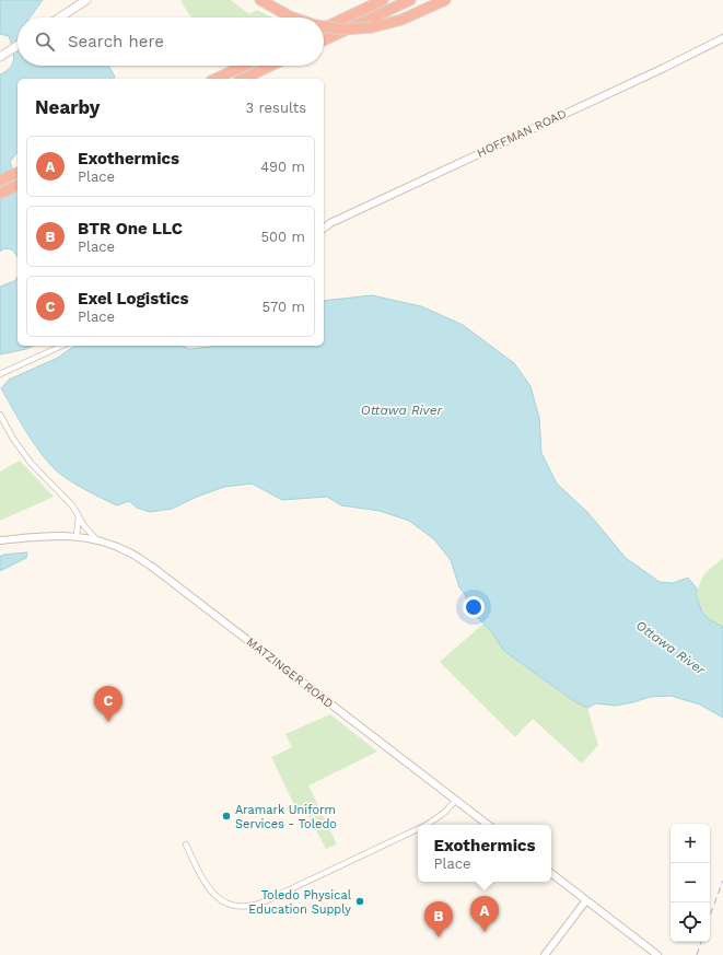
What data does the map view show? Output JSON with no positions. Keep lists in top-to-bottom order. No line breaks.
{"streets":{"street":["HOFFMAN ROAD","MATZINGER ROAD"]},"water":["Ottawa River"],"places":["Aramark Uniform Services - Toledo","Toledo Physical Education Supply"],"page":{"search":"Search here","heading":["Nearby","3 results"],"list":[{"mark":"A","name":"Exothermics","note":"Place","value":"490 m"},{"mark":"B","name":"BTR One LLC","note":"Place","value":"500 m"},{"mark":"C","name":"Exel Logistics","note":"Place","value":"570 m"}],"pins":["C","A","B"],"map_buttons":["+","−"],"popup":["Exothermics","Place"]}}
